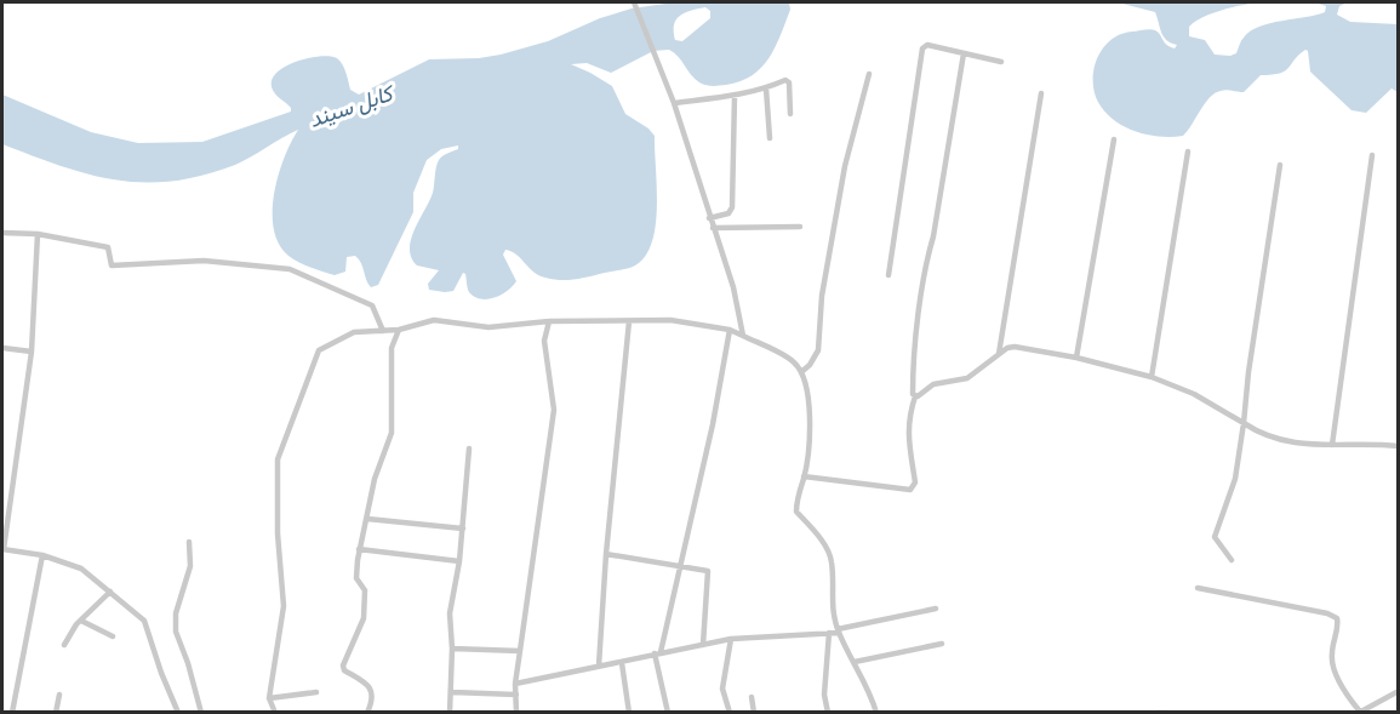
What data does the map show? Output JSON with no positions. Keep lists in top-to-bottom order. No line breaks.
{"water":["کابل سيند"]}
